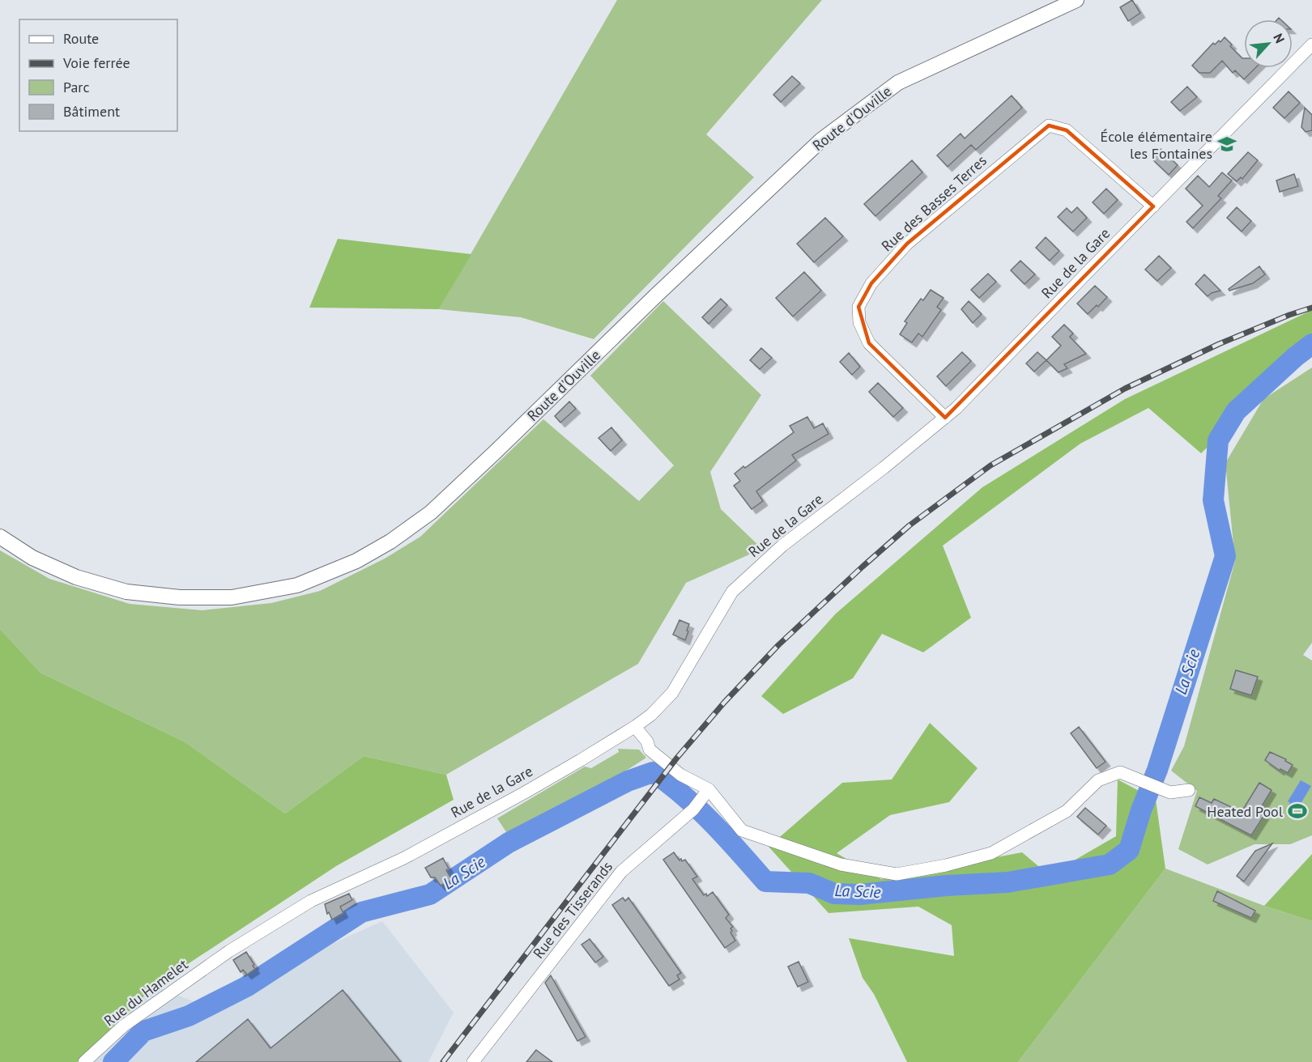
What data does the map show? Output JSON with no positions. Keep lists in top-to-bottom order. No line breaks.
{"streets":{"main road":["Route d'Ouville"],"street":["Rue des Basses Terres","Rue de la Gare","Rue des Tisserands","Rue du Hamelet"]},"crossings":[["Rue des Basses Terres","Rue de la Gare"],["Rue de la Gare","Rue du Hamelet"]],"water":["La Scie"],"places":{"school or university":["École élémentaire les Fontaines"],"sports":["Heated Pool"]},"legend":["Route","Voie ferrée","Parc","Bâtiment"],"north":"top right"}
